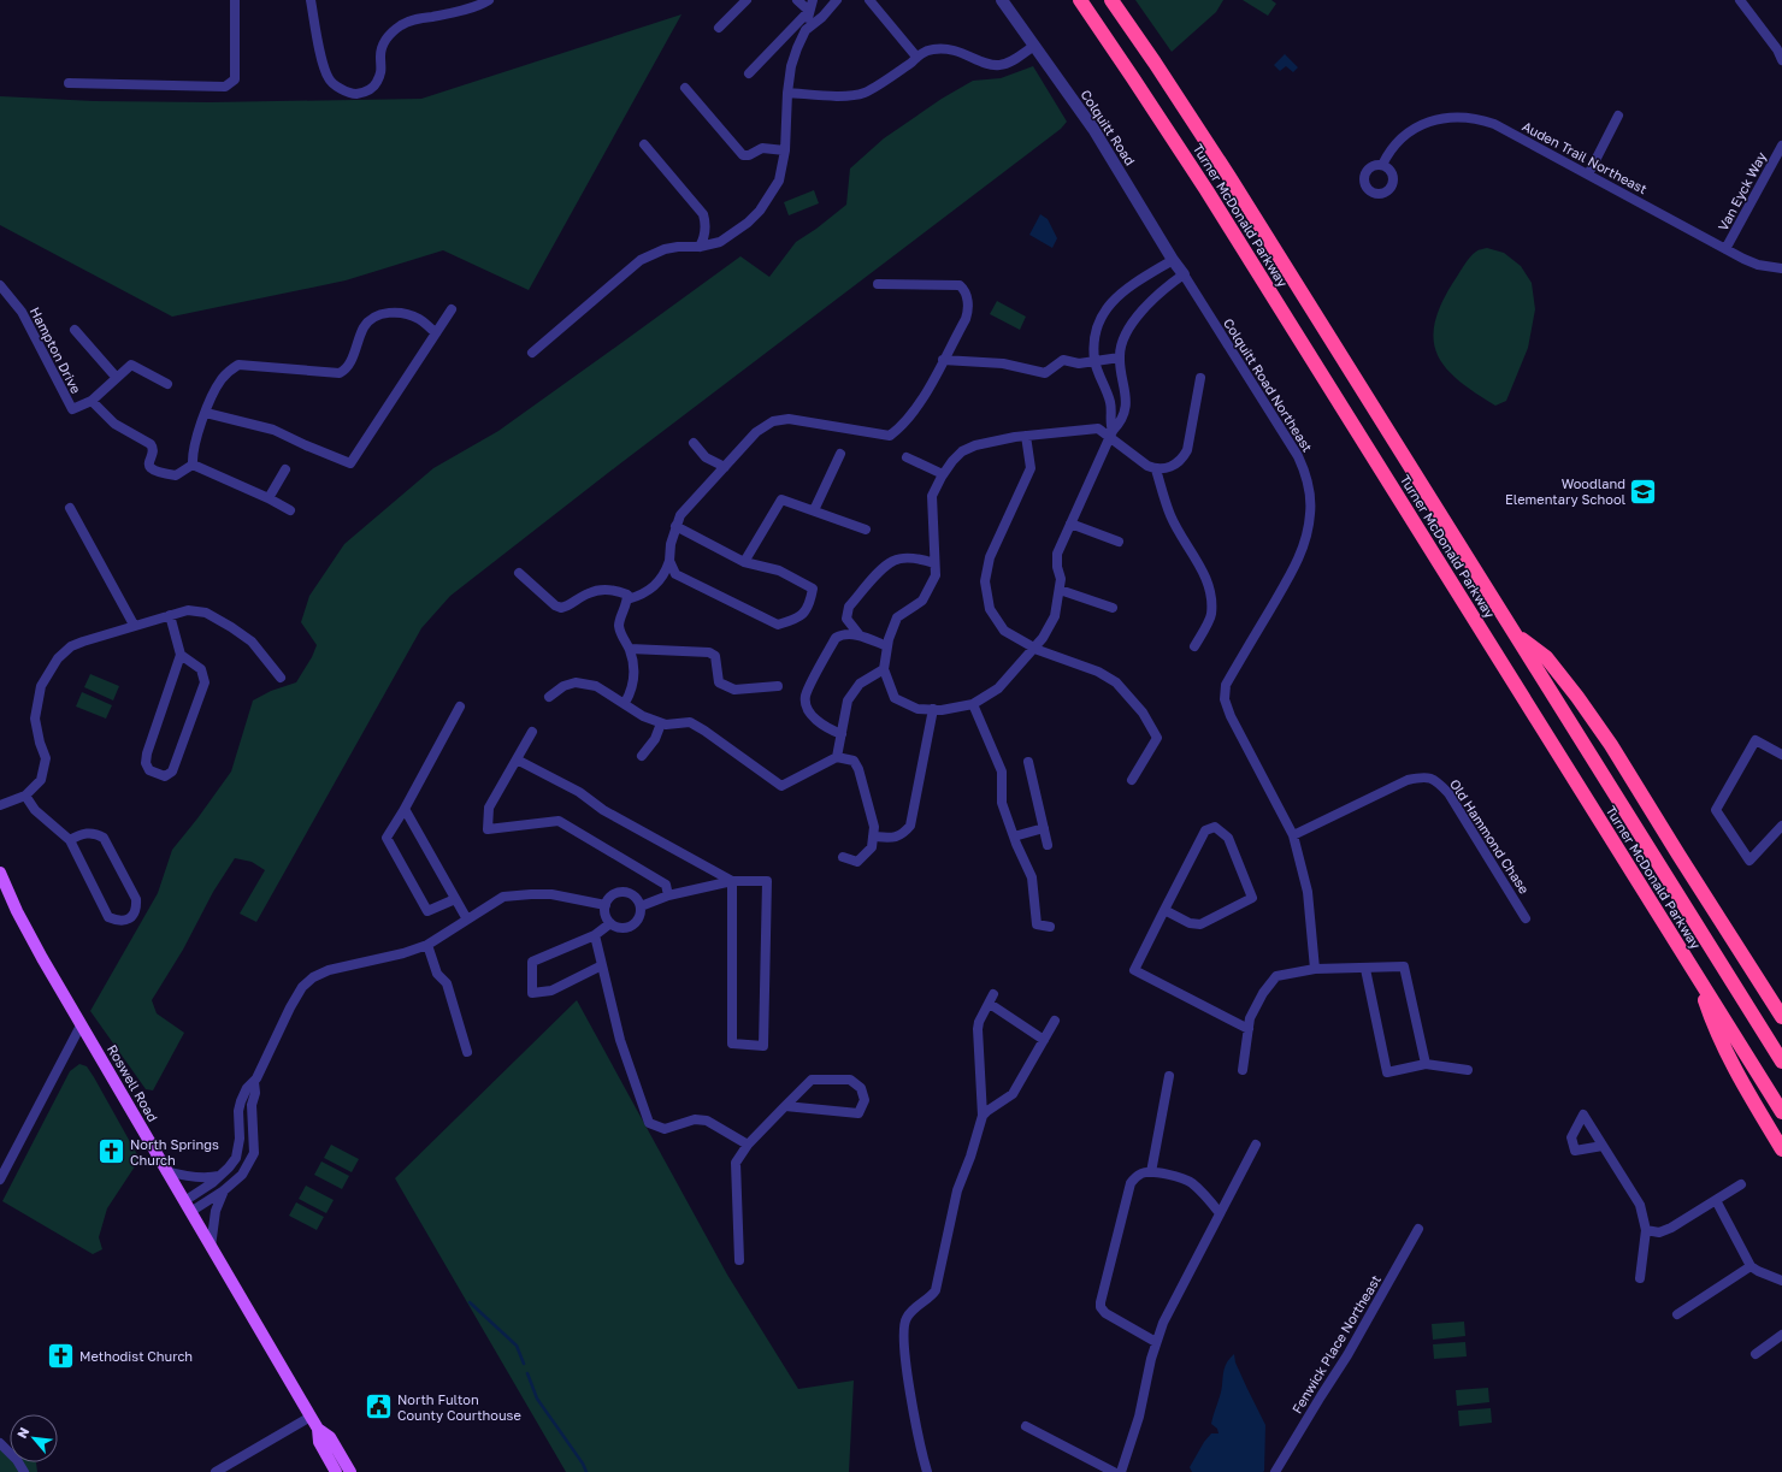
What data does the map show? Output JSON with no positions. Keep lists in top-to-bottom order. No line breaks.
{"streets":{"highway":["Turner McDonald Parkway"],"main road":["Roswell Road"],"street":["Colquitt Road","Auden Trail Northeast","Van Eyck Way","Hampton Drive","Colquitt Road Northeast","Old Hammond Chase","Fenwick Place Northeast"]},"crossings":[["Colquitt Road","Colquitt Road Northeast"],["Auden Trail Northeast","Van Eyck Way"],["Colquitt Road Northeast","Old Hammond Chase"]],"places":{"school or university":["Woodland Elementary School"],"church":["North Springs Church","Methodist Church"],"public building":["North Fulton County Courthouse"]},"north":"top left"}
